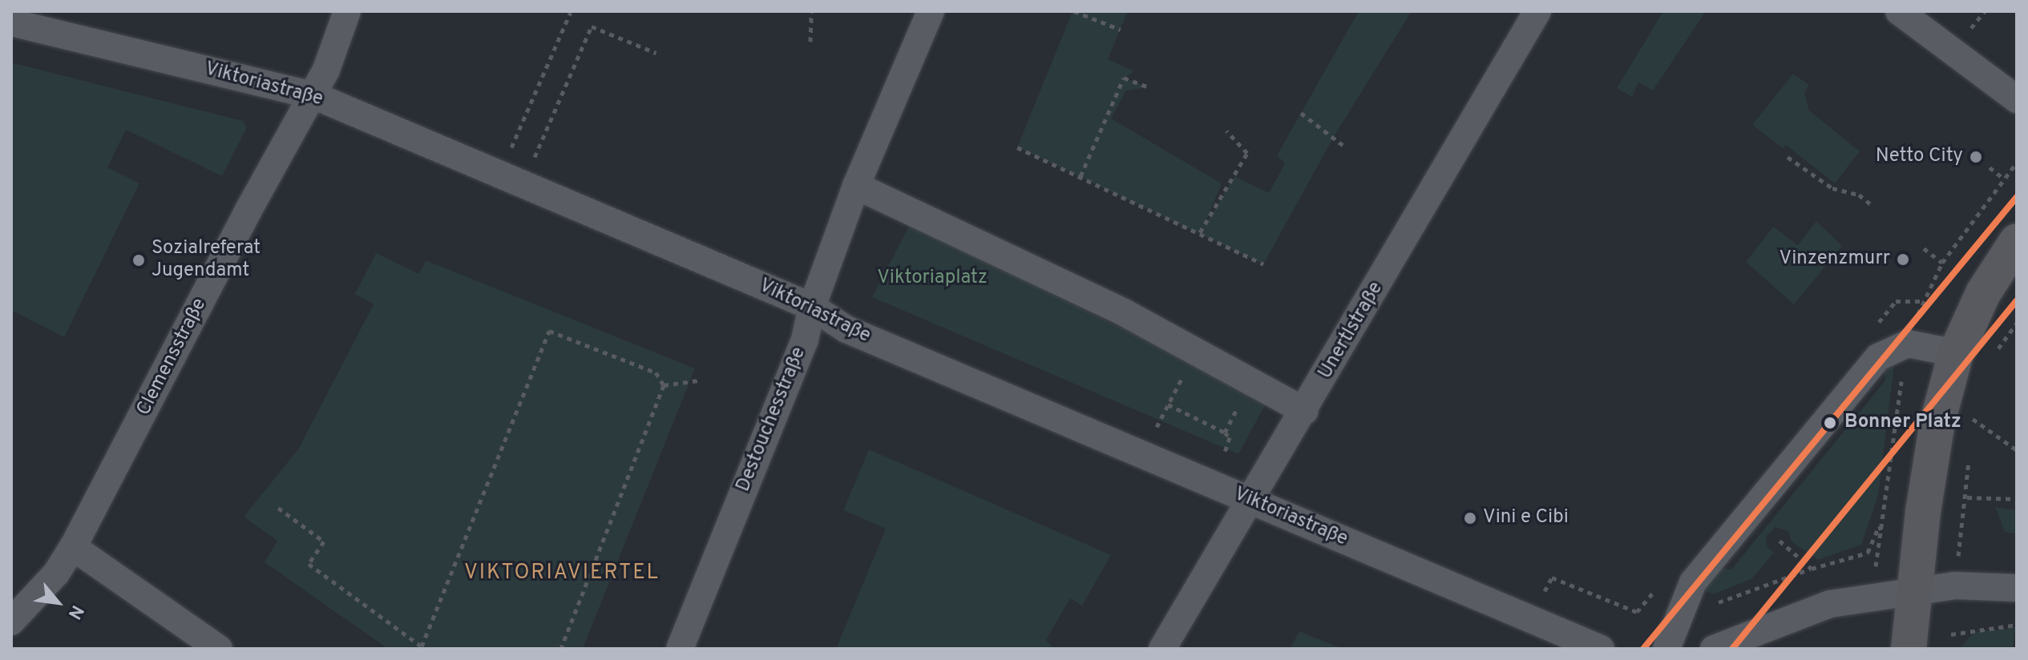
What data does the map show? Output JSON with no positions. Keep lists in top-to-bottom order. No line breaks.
{"streets":{"street":["Viktoriastraße","Unertlstraße","Clemensstraße","Destouchesstraße"]},"crossings":[["Viktoriastraße","Unertlstraße"],["Viktoriastraße","Clemensstraße"],["Viktoriastraße","Destouchesstraße"]],"districts":["VIKTORIAVIERTEL"],"parks":["Viktoriaplatz"],"places":["Netto City","Vinzenzmurr","Sozialreferat Jugendamt","Bonner Platz","Vini e Cibi"],"north":"bottom right"}
